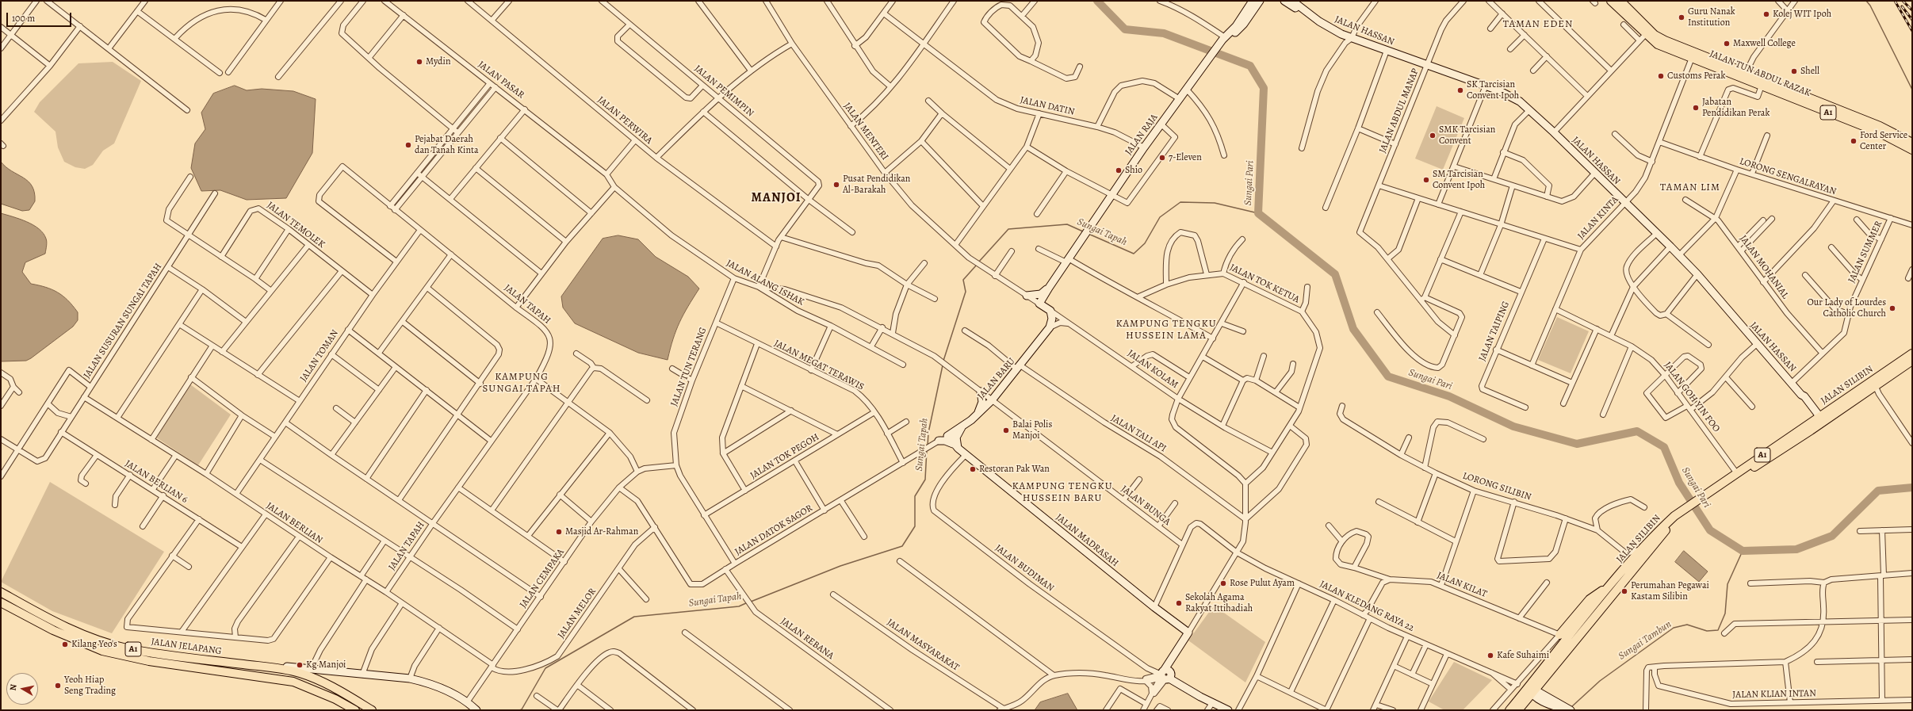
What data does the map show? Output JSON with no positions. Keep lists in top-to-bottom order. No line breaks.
{"streets":{"main road":["JALAN TUN ABDUL RAZAK","A1","JALAN SILIBIN","JALAN JELAPANG"],"street":["JALAN HASSAN","JALAN PASAR","JALAN PEMIMPIN","JALAN DATIN","JALAN ABDUL MANAP","JALAN PERWIRA","JALAN MENTERI","JALAN RAJA","LORONG SENGALRAYAN","JALAN KINTA","JALAN TEMOLEK","JALAN SUMMER","JALAN MOHANIAL","JALAN ALANG ISHAK","JALAN TOK KETUA","JALAN TAPAH","JALAN SUSURAN SUNGAI TAPAH","JALAN TAIPING","JALAN TOMAN","JALAN MEGAT TERAWIS","JALAN TUN TERANG","JALAN KOLAM","JALAN BARU","JALAN GOH YIN FOO","JALAN TALI API","JALAN TOK PEGOH","JALAN BERLIAN 6","LORONG SILIBIN","JALAN BUNGA","JALAN BERLIAN","JALAN DATOK SAGOR","JALAN MADRASAH","JALAN BUDIMAN","JALAN CEMPAKA","JALAN KILAT","JALAN KLEDANG RAYA 22","JALAN MELOR","JALAN REBANA","JALAN MASYARAKAT","JALAN KLIAN INTAN"]},"crossings":[["JALAN HASSAN","JALAN ABDUL MANAP"],["JALAN HASSAN","JALAN KINTA"],["JALAN HASSAN","JALAN SUMMER"],["JALAN HASSAN","JALAN SILIBIN"],["JALAN TUN ABDUL RAZAK","JALAN KINTA"],["JALAN PASAR","JALAN ALANG ISHAK"],["JALAN DATIN","JALAN RAJA"],["JALAN ABDUL MANAP","JALAN KINTA"],["JALAN MENTERI","JALAN KOLAM"],["JALAN RAJA","JALAN KOLAM"],["LORONG SENGALRAYAN","JALAN KINTA"],["LORONG SENGALRAYAN","JALAN SUMMER"],["JALAN KINTA","JALAN TAIPING"],["JALAN TEMOLEK","JALAN TOMAN"],["JALAN SUMMER","JALAN MOHANIAL"],["JALAN ALANG ISHAK","JALAN TUN TERANG"],["JALAN ALANG ISHAK","JALAN BUNGA"],["JALAN TOK KETUA","JALAN KOLAM"],["JALAN TAPAH","JALAN TOMAN"],["JALAN TAPAH","JALAN BERLIAN"],["JALAN SUSURAN SUNGAI TAPAH","JALAN BERLIAN 6"],["JALAN SUSURAN SUNGAI TAPAH","JALAN BERLIAN"],["JALAN TOMAN","JALAN BERLIAN"],["JALAN MEGAT TERAWIS","JALAN TUN TERANG"],["JALAN MEGAT TERAWIS","JALAN TOK PEGOH"],["JALAN MEGAT TERAWIS","JALAN DATOK SAGOR"],["JALAN TUN TERANG","JALAN DATOK SAGOR"],["JALAN TUN TERANG","JALAN CEMPAKA"],["JALAN BARU","JALAN TALI API"],["JALAN BARU","JALAN BUNGA"],["JALAN BARU","JALAN DATOK SAGOR"],["JALAN BARU","JALAN MADRASAH"],["JALAN SILIBIN","JALAN GOH YIN FOO"],["JALAN SILIBIN","JALAN KILAT"],["JALAN TOK PEGOH","JALAN DATOK SAGOR"],["JALAN BERLIAN","JALAN CEMPAKA"],["JALAN BERLIAN","JALAN MELOR"],["JALAN DATOK SAGOR","JALAN CEMPAKA"],["JALAN MADRASAH","JALAN BUDIMAN"],["JALAN CEMPAKA","JALAN MELOR"]],"districts":["TAMAN EDEN","TAMAN LIM","MANJOI","KAMPUNG TENGKU HUSSEIN LAMA","KAMPUNG SUNGAI TAPAH","KAMPUNG TENGKU HUSSEIN BARU"],"water":["Sungai Pari","Sungai Tapah","Sungai Tambun"],"places":["Kolej WIT Ipoh","Guru Nanak Institution","Maxwell College","Mydin","Shell","Customs Perak","SK Tarcisian Convent Ipoh","Jabatan Pendidikan Perak","SMK Tarcisian Convent","Ford Service Center","Pejabat Daerah dan Tanah Kinta","7-Eleven","Shio","SM Tarcisian Convent Ipoh","Pusat Pendidikan Al-Barakah","Our Lady of Lourdes Catholic Church","Balai Polis Manjoi","Restoran Pak Wan","Masjid Ar-Rahman","Rose Pulut Ayam","Perumahan Pegawai Kastam Silibin","Sekolah Agama Rakyat Ittihadiah","Kilang Yeo's","Kafe Suhaimi","Kg Manjoi","Yeoh Hiap Seng Trading"],"scale_bar":"100 m","north":"left"}
